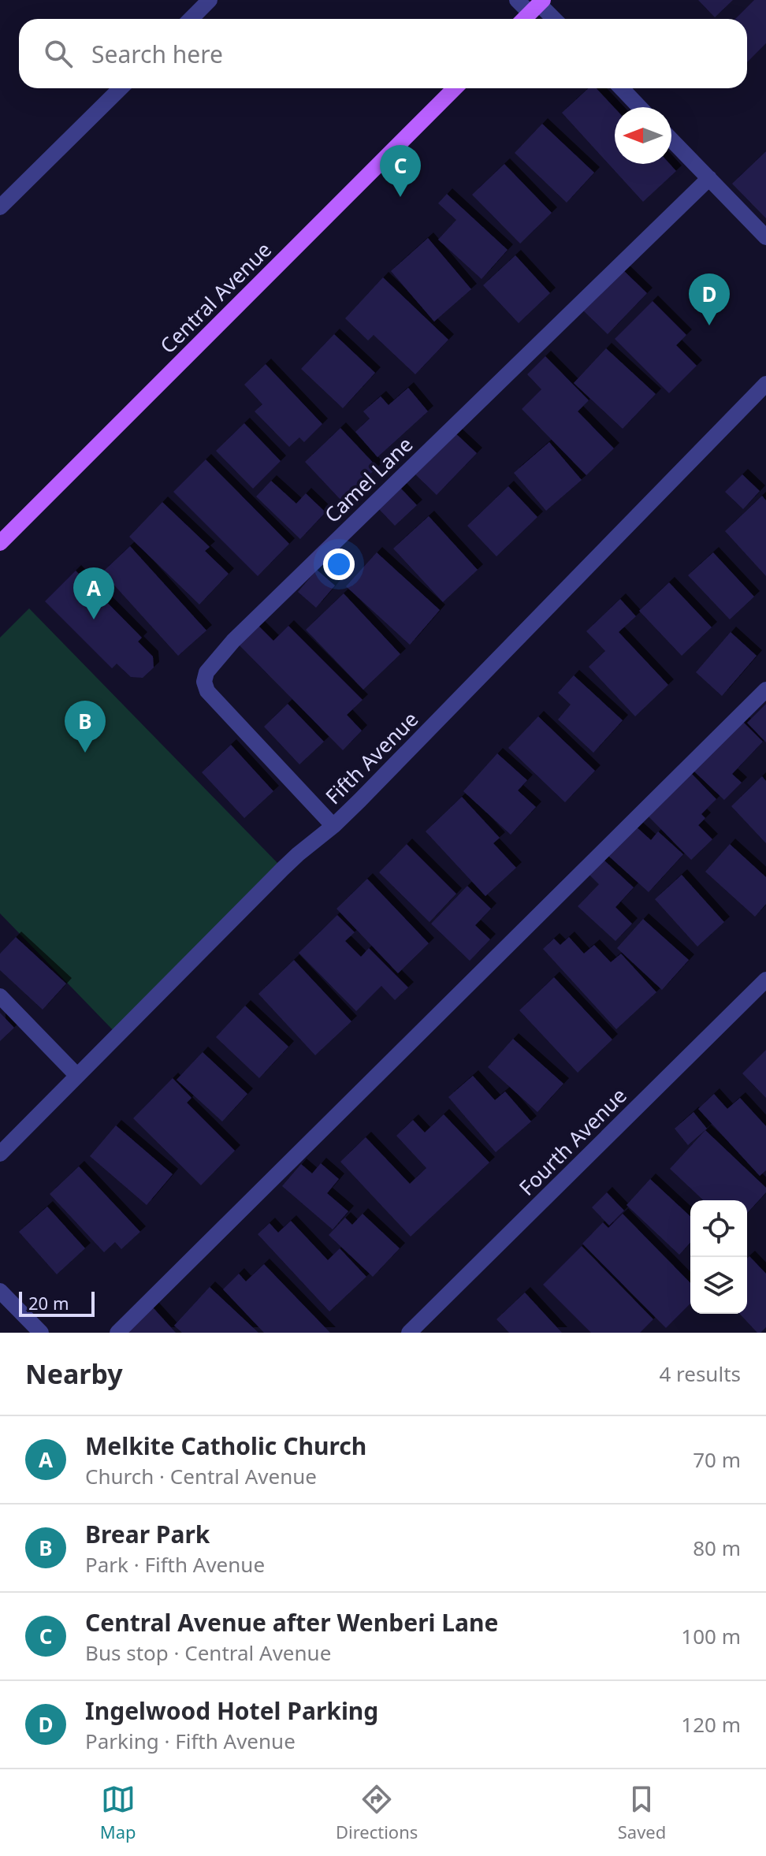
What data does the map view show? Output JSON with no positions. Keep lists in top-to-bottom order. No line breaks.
{"streets":{"main road":["Central Avenue"],"street":["Camel Lane","Fifth Avenue","Fourth Avenue"]},"crossings":[["Camel Lane","Fifth Avenue"]],"scale_bar":"20 m","north":"left","page":{"search":"Search here","pins":["C","D","A","B"],"scale":"20 m","heading":["Nearby","4 results"],"list":[{"mark":"A","name":"Melkite Catholic Church","note":"Church · Central Avenue","value":"70 m"},{"mark":"B","name":"Brear Park","note":"Park · Fifth Avenue","value":"80 m"},{"mark":"C","name":"Central Avenue after Wenberi Lane","note":"Bus stop · Central Avenue","value":"100 m"},{"mark":"D","name":"Ingelwood Hotel Parking","note":"Parking · Fifth Avenue","value":"120 m"}],"nav":["Map","Directions","Saved"]}}
